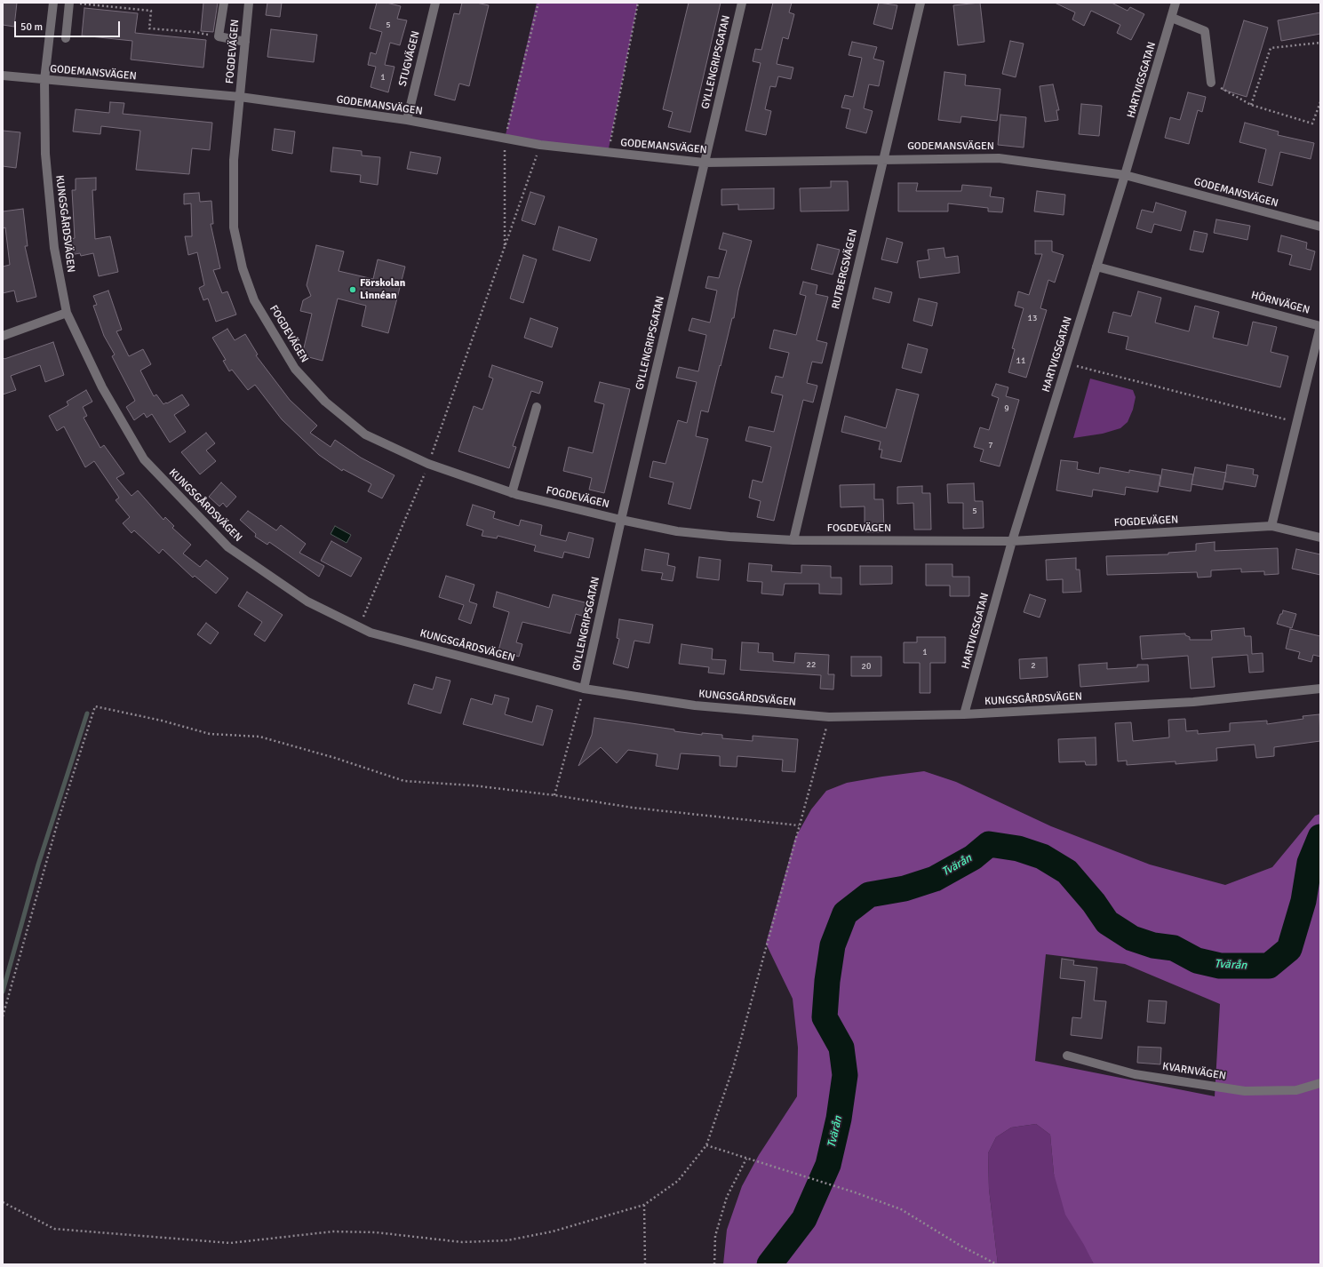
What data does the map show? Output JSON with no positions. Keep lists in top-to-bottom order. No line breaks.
{"streets":{"street":["FOGDEVÄGEN","STUGVÄGEN","GYLLENGRIPSGATAN","GODEMANSVÄGEN","HARTVIGSGATAN","KUNGSGÅRDSVÄGEN","RUTBERGSVÄGEN","HÖRNVÄGEN","KVARNVÄGEN"]},"crossings":[["FOGDEVÄGEN","GYLLENGRIPSGATAN"],["FOGDEVÄGEN","GODEMANSVÄGEN"],["FOGDEVÄGEN","HARTVIGSGATAN"],["FOGDEVÄGEN","RUTBERGSVÄGEN"],["FOGDEVÄGEN","HÖRNVÄGEN"],["STUGVÄGEN","GODEMANSVÄGEN"],["GYLLENGRIPSGATAN","GODEMANSVÄGEN"],["GYLLENGRIPSGATAN","KUNGSGÅRDSVÄGEN"],["GODEMANSVÄGEN","HARTVIGSGATAN"],["GODEMANSVÄGEN","KUNGSGÅRDSVÄGEN"],["GODEMANSVÄGEN","RUTBERGSVÄGEN"],["HARTVIGSGATAN","KUNGSGÅRDSVÄGEN"],["HARTVIGSGATAN","HÖRNVÄGEN"]],"water":["Tvärån"],"places":["Förskolan Linnéan"],"house_numbers":["5","1","13","11","9","7","5","1","22","2","20"],"scale_bar":"50 m"}
